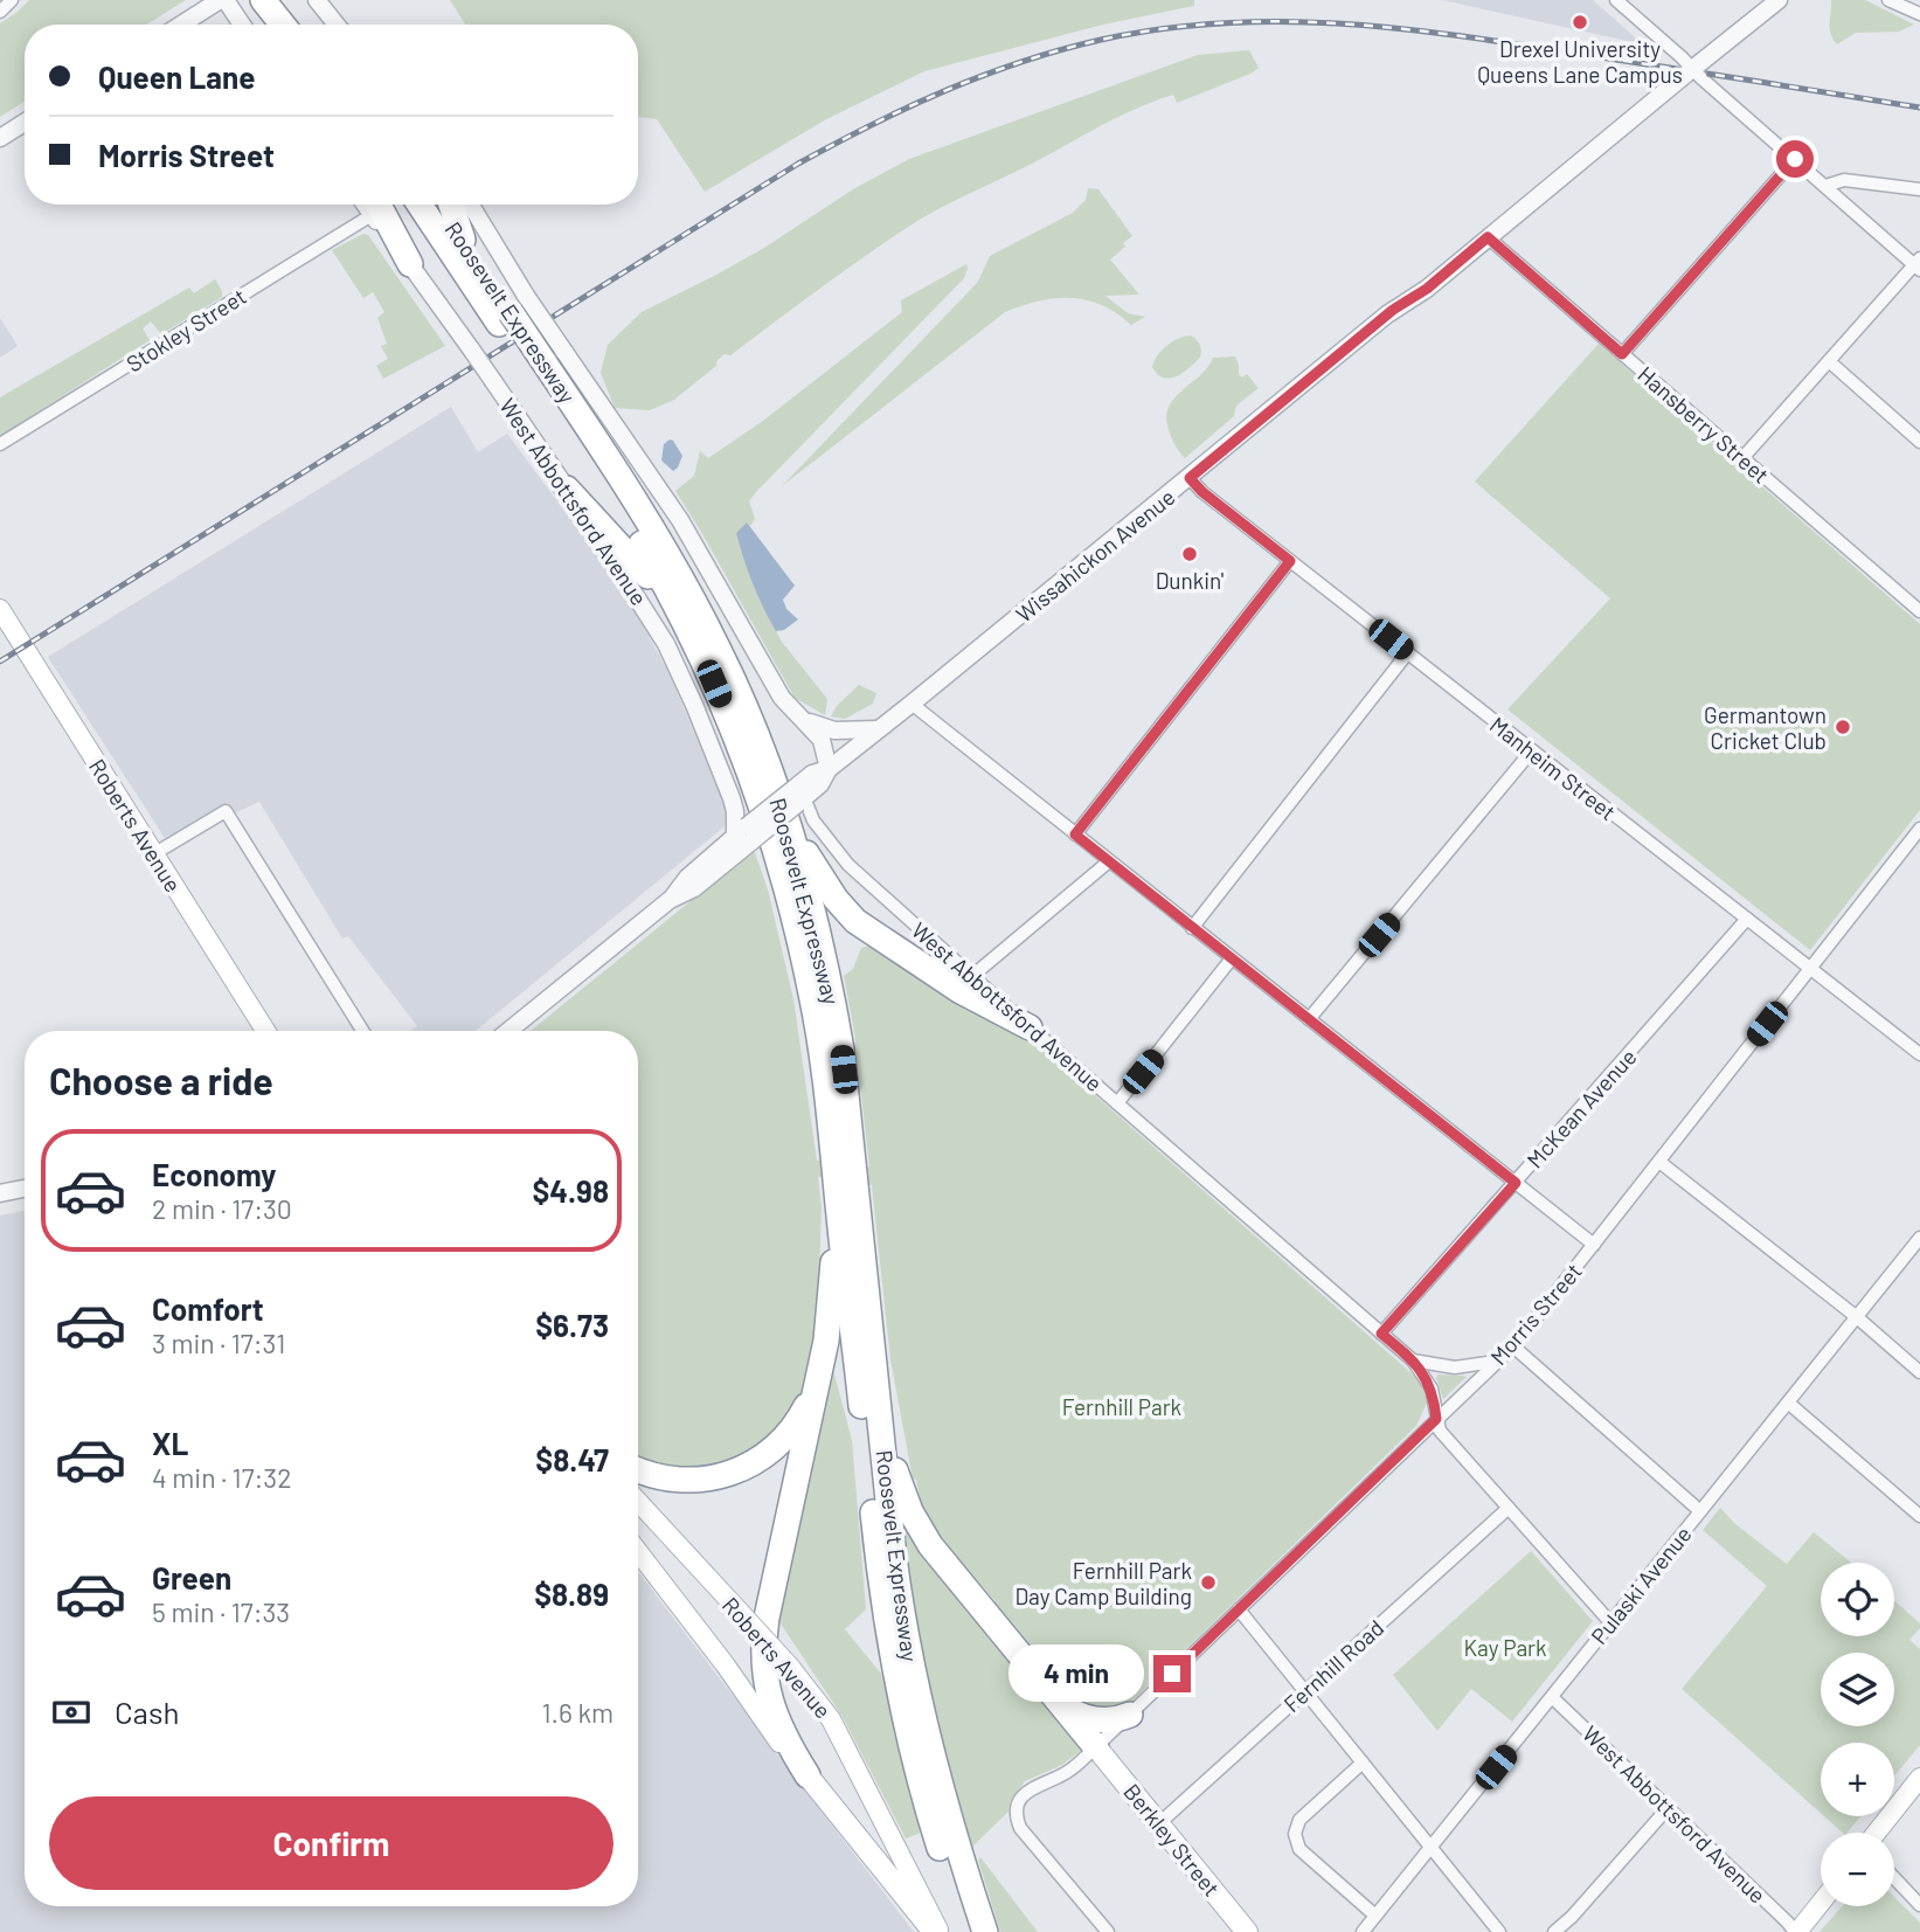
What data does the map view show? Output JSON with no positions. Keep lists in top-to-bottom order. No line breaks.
{"streets":{"highway":["Roosevelt Expressway"],"main road":["Roberts Avenue","Berkley Street"],"street":["Stokley Street","Hansberry Street","West Abbottsford Avenue","Wissahickon Avenue","Manheim Street","McKean Avenue","Morris Street","Pulaski Avenue","Fernhill Road"]},"crossings":[["Roosevelt Expressway","West Abbottsford Avenue"],["Roosevelt Expressway","Wissahickon Avenue"],["Hansberry Street","Wissahickon Avenue"],["West Abbottsford Avenue","Wissahickon Avenue"],["West Abbottsford Avenue","McKean Avenue"],["West Abbottsford Avenue","Morris Street"],["West Abbottsford Avenue","Pulaski Avenue"],["West Abbottsford Avenue","Fernhill Road"],["Wissahickon Avenue","Manheim Street"],["Manheim Street","McKean Avenue"],["Manheim Street","Morris Street"],["Morris Street","Berkley Street"],["Fernhill Road","Berkley Street"]],"parks":["Fernhill Park","Kay Park"],"places":["Drexel University Queens Lane Campus","Dunkin'","Germantown Cricket Club","Fernhill Park Day Camp Building"],"page":{"banner":["Queen Lane","Morris Street"],"heading":"Choose a ride","list":[{"name":"Economy","note":"2 min · 17:30","value":"$4.98"},{"name":"Comfort","note":"3 min · 17:31","value":"$6.73"},{"name":"XL","note":"4 min · 17:32","value":"$8.47"},{"name":"Green","note":"5 min · 17:33","value":"$8.89"}],"map_buttons":["+","−"],"bubble":"4 min","pay":["Cash","1.6 km"],"buttons":"Confirm"}}
